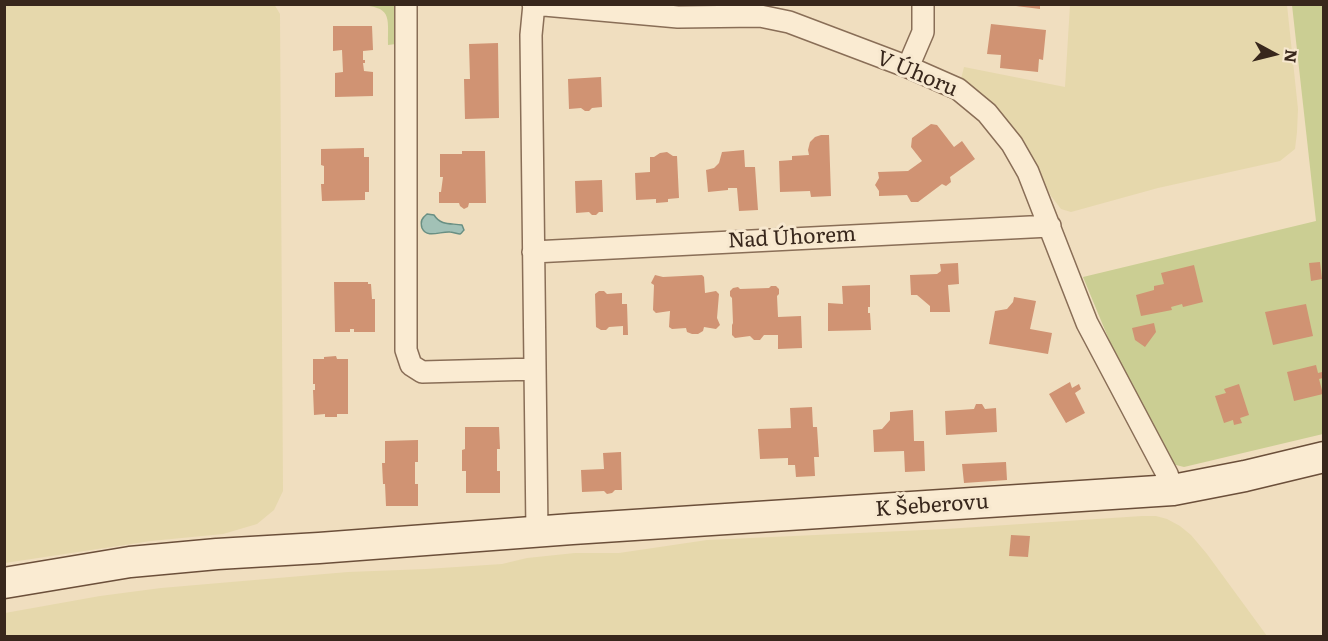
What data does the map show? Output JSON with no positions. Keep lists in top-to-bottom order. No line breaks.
{"streets":{"street":["V Úhoru","Nad Úhorem","K Šeberovu"]},"crossings":[["V Úhoru","Nad Úhorem"],["V Úhoru","K Šeberovu"]],"north":"right"}
